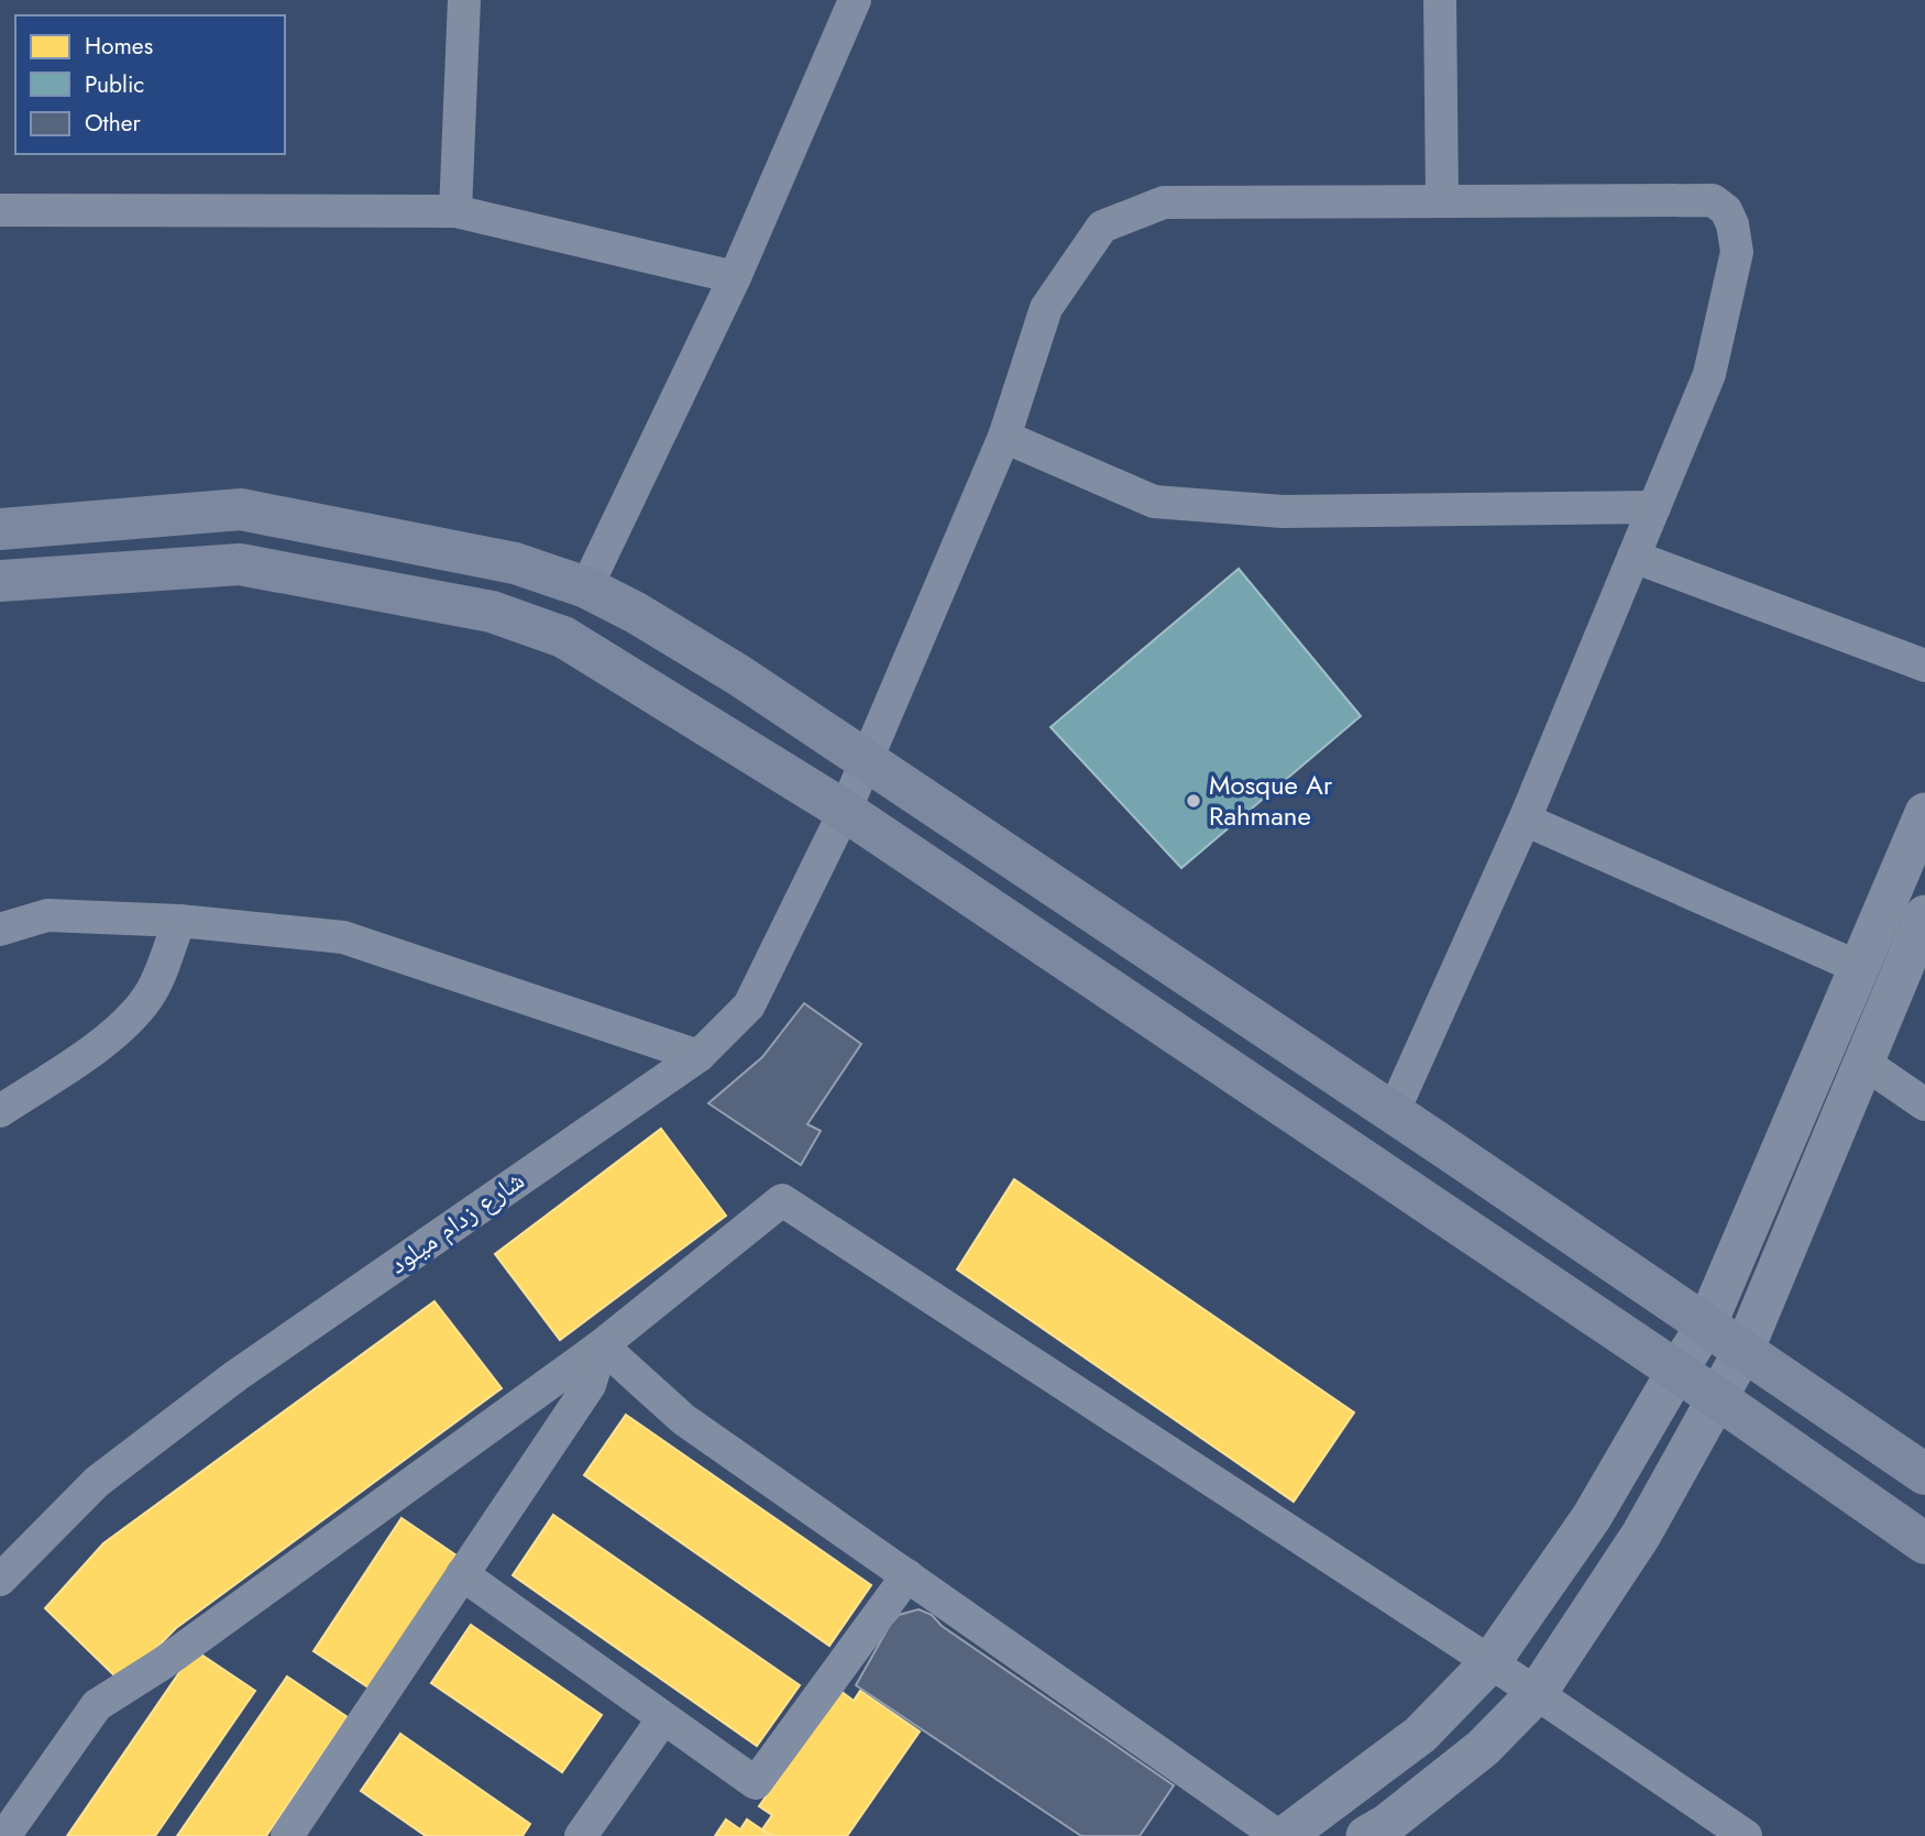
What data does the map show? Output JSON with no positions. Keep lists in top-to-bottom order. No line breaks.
{"streets":{"street":["شارع زدام ميلود"]},"places":["Mosque Ar Rahmane"],"legend":["Homes","Public","Other"]}
